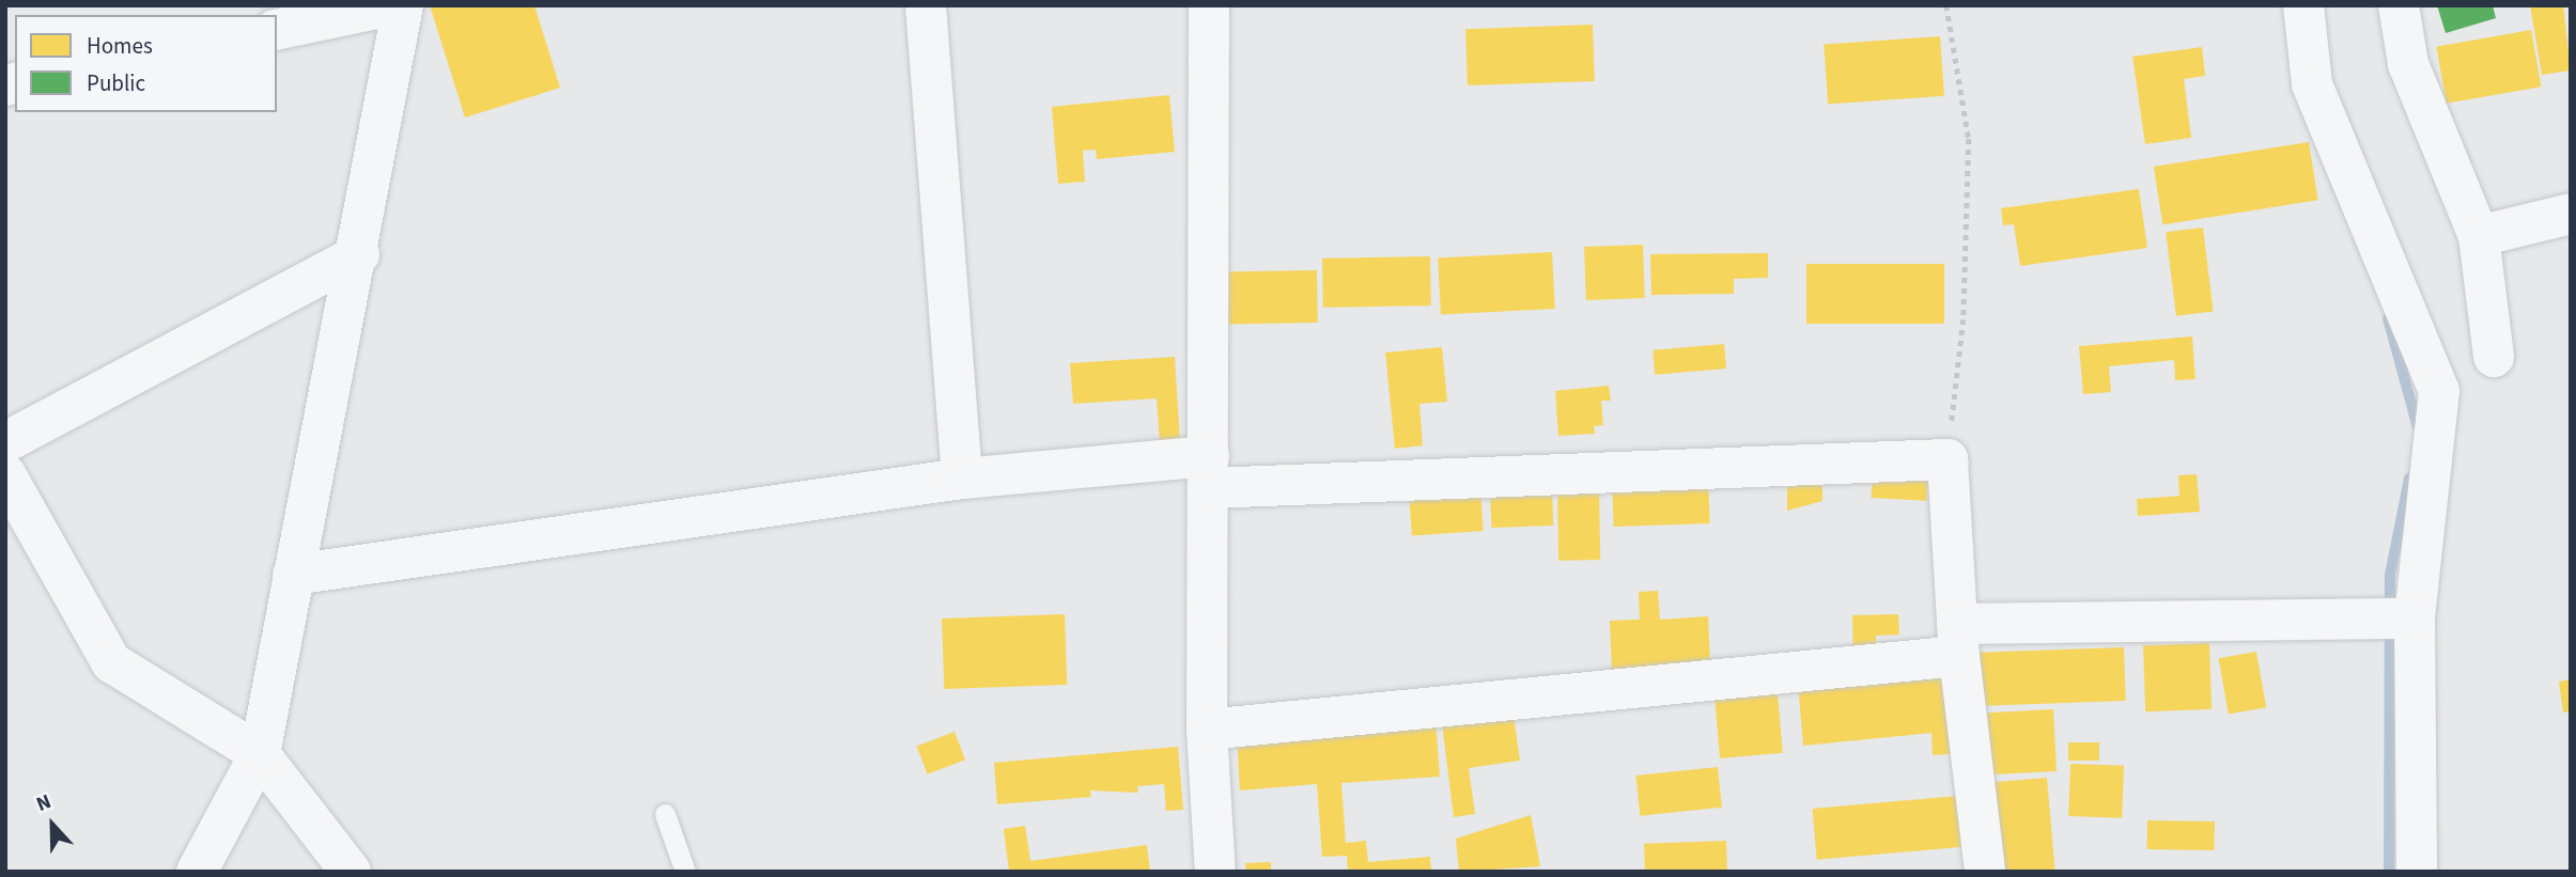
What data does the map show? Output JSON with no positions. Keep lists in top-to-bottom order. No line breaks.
{"legend":["Homes","Public"],"north":"top"}
